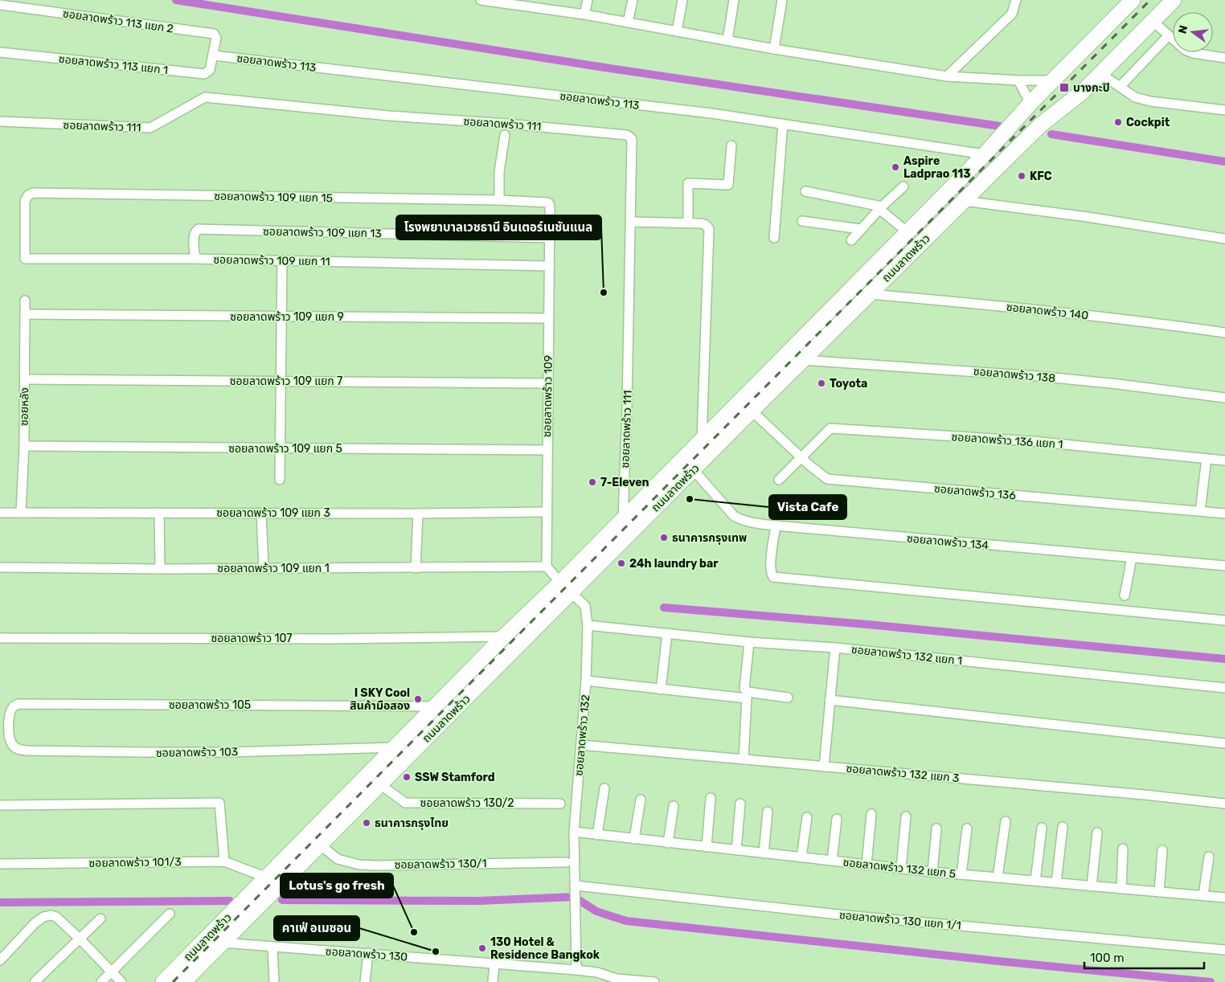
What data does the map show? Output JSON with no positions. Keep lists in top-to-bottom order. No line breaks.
{"streets":{"main road":["ถนนลาดพร้าว"],"street":["ซอยลาดพร้าว 113 แยก 2","ซอยลาดพร้าว 113","ซอยลาดพร้าว 113 แยก 1","ซอยลาดพร้าว 111","ซอยลาดพร้าว 109 แยก 15","ซอยลาดพร้าว 109 แยก 13","ซอยลาดพร้าว 109 แยก 11","ซอยลาดพร้าว 140","ซอยลาดพร้าว 109 แยก 9","ซอยลาดพร้าว 138","ซอยลาดพร้าว 109 แยก 7","ซอยลาดพร้าว 109","ซอยหลัง","ซอยลาดพร้าว 136 แยก 1","ซอยลาดพร้าว 109 แยก 5","ซอยลาดพร้าว 136","ซอยลาดพร้าว 109 แยก 3","ซอยลาดพร้าว 134","ซอยลาดพร้าว 109 แยก 1","ซอยลาดพร้าว 107","ซอยลาดพร้าว 132 แยก 1","ซอยลาดพร้าว 105","ซอยลาดพร้าว 132","ซอยลาดพร้าว 103","ซอยลาดพร้าว 132 แยก 3","ซอยลาดพร้าว 130/2","ซอยลาดพร้าว 101/3","ซอยลาดพร้าว 130/1","ซอยลาดพร้าว 132 แยก 5","ซอยลาดพร้าว 130 แยก 1/1","ซอยลาดพร้าว 130"]},"crossings":[["ซอยลาดพร้าว 113 แยก 2","ซอยลาดพร้าว 113"],["ซอยลาดพร้าว 113 แยก 2","ซอยลาดพร้าว 113 แยก 1"],["ซอยลาดพร้าว 113","ซอยลาดพร้าว 113 แยก 1"],["ซอยลาดพร้าว 113","ถนนลาดพร้าว"],["ซอยลาดพร้าว 111","ถนนลาดพร้าว"],["ซอยลาดพร้าว 109 แยก 15","ซอยลาดพร้าว 109 แยก 11"],["ซอยลาดพร้าว 109 แยก 15","ซอยลาดพร้าว 109"],["ซอยลาดพร้าว 109 แยก 13","ซอยลาดพร้าว 109 แยก 11"],["ซอยลาดพร้าว 109 แยก 13","ซอยลาดพร้าว 109"],["ถนนลาดพร้าว","ซอยลาดพร้าว 140"],["ถนนลาดพร้าว","ซอยลาดพร้าว 138"],["ถนนลาดพร้าว","ซอยลาดพร้าว 136"],["ถนนลาดพร้าว","ซอยลาดพร้าว 134"],["ถนนลาดพร้าว","ซอยลาดพร้าว 107"],["ถนนลาดพร้าว","ซอยลาดพร้าว 105"],["ถนนลาดพร้าว","ซอยลาดพร้าว 132"],["ถนนลาดพร้าว","ซอยลาดพร้าว 103"],["ถนนลาดพร้าว","ซอยลาดพร้าว 130/2"],["ถนนลาดพร้าว","ซอยลาดพร้าว 101/3"],["ถนนลาดพร้าว","ซอยลาดพร้าว 130/1"],["ถนนลาดพร้าว","ซอยลาดพร้าว 130"],["ซอยลาดพร้าว 109 แยก 11","ซอยลาดพร้าว 109"],["ซอยลาดพร้าว 109 แยก 9","ซอยลาดพร้าว 109"],["ซอยลาดพร้าว 109 แยก 9","ซอยหลัง"],["ซอยลาดพร้าว 109 แยก 7","ซอยลาดพร้าว 109"],["ซอยลาดพร้าว 109 แยก 7","ซอยหลัง"],["ซอยลาดพร้าว 109","ซอยลาดพร้าว 109 แยก 5"],["ซอยลาดพร้าว 109","ซอยลาดพร้าว 109 แยก 3"],["ซอยลาดพร้าว 109","ซอยลาดพร้าว 109 แยก 1"],["ซอยหลัง","ซอยลาดพร้าว 109 แยก 5"],["ซอยหลัง","ซอยลาดพร้าว 109 แยก 3"],["ซอยลาดพร้าว 136 แยก 1","ซอยลาดพร้าว 136"],["ซอยลาดพร้าว 132 แยก 1","ซอยลาดพร้าว 132"],["ซอยลาดพร้าว 105","ซอยลาดพร้าว 103"],["ซอยลาดพร้าว 132","ซอยลาดพร้าว 132 แยก 3"],["ซอยลาดพร้าว 132","ซอยลาดพร้าว 132 แยก 5"],["ซอยลาดพร้าว 132","ซอยลาดพร้าว 130 แยก 1/1"],["ซอยลาดพร้าว 132","ซอยลาดพร้าว 130"]],"places":{"transit":["บางกะปิ"],"other":["Cockpit","Aspire Ladprao 113","KFC","โรงพยาบาลเวชธานี อินเตอร์เนชันแนล","Toyota","7-Eleven","Vista Cafe","ธนาคารกรุงเทพ","24h laundry bar","I SKY Cool สินค้ามือสอง","SSW Stamford","ธนาคารกรุงไทย","Lotus's go fresh","130 Hotel & Residence Bangkok","คาเฟ่ อเมซอน"]},"scale_bar":"100 m","north":"left"}
